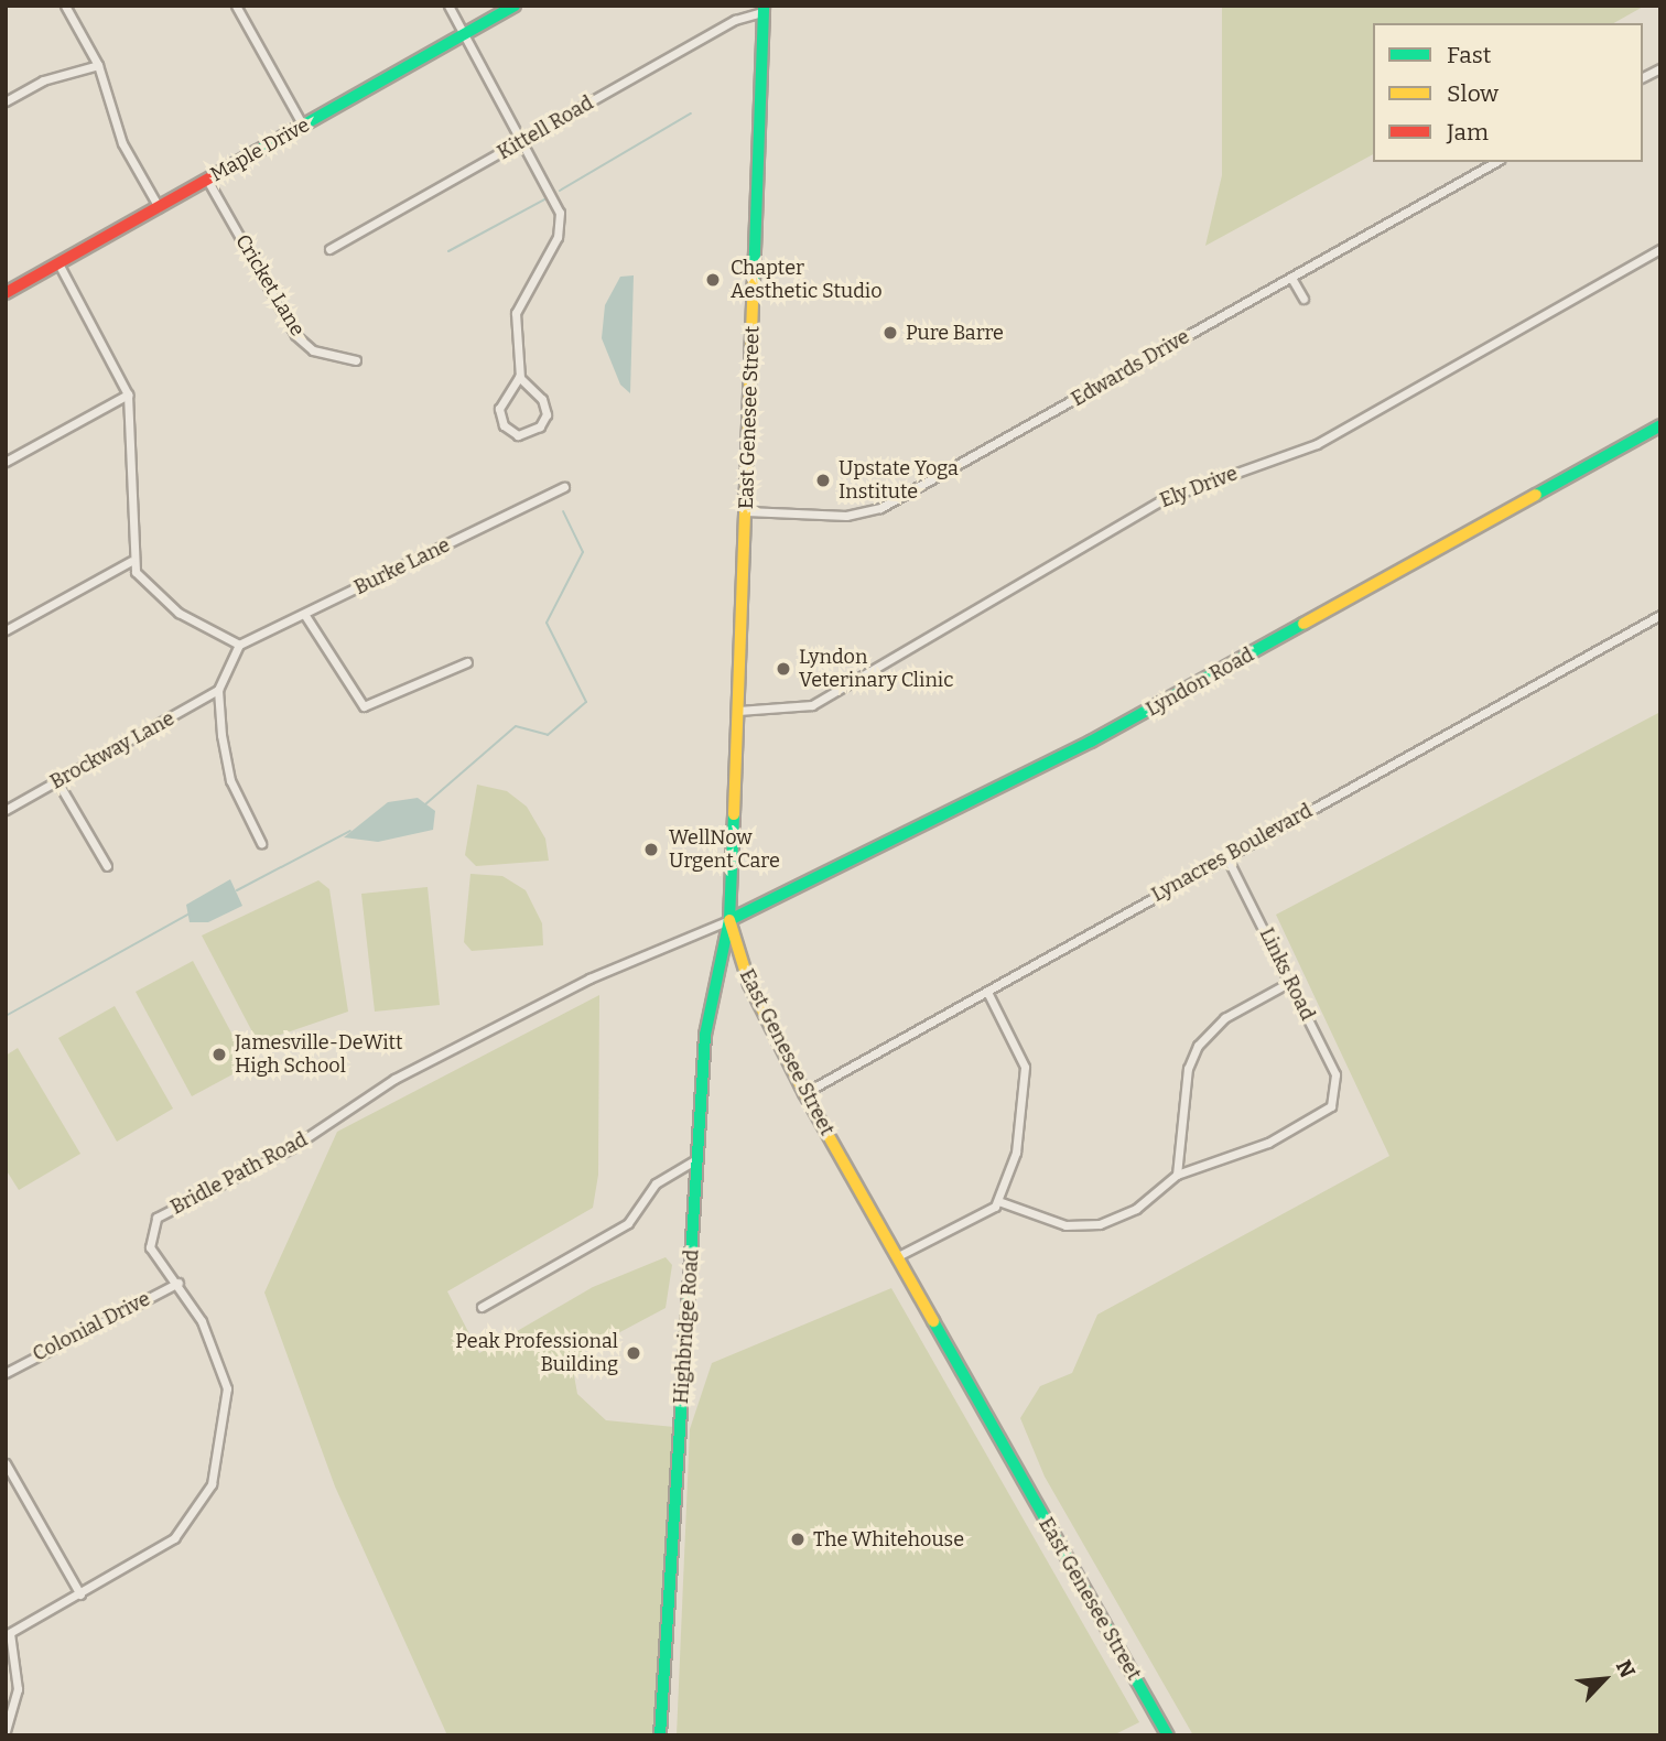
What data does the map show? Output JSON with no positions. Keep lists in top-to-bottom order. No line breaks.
{"streets":{"main road":["Maple Drive","East Genesee Street","Lyndon Road","Highbridge Road"],"street":["Kittell Road","Cricket Lane","Edwards Drive","Ely Drive","Burke Lane","Brockway Lane","Lynacres Boulevard","Links Road","Bridle Path Road","Colonial Drive"]},"crossings":[["Kittell Road","East Genesee Street"],["Maple Drive","Cricket Lane"],["Edwards Drive","East Genesee Street"],["East Genesee Street","Ely Drive"],["East Genesee Street","Lyndon Road"],["East Genesee Street","Lynacres Boulevard"],["East Genesee Street","Bridle Path Road"],["East Genesee Street","Highbridge Road"],["Lyndon Road","Bridle Path Road"],["Lyndon Road","Highbridge Road"],["Lynacres Boulevard","Links Road"],["Bridle Path Road","Colonial Drive"],["Bridle Path Road","Highbridge Road"]],"places":["Chapter Aesthetic Studio","Pure Barre","Upstate Yoga Institute","Lyndon Veterinary Clinic","WellNow Urgent Care","Jamesville-DeWitt High School","Peak Professional Building","The Whitehouse"],"legend":["Fast","Slow","Jam"],"north":"top right"}
